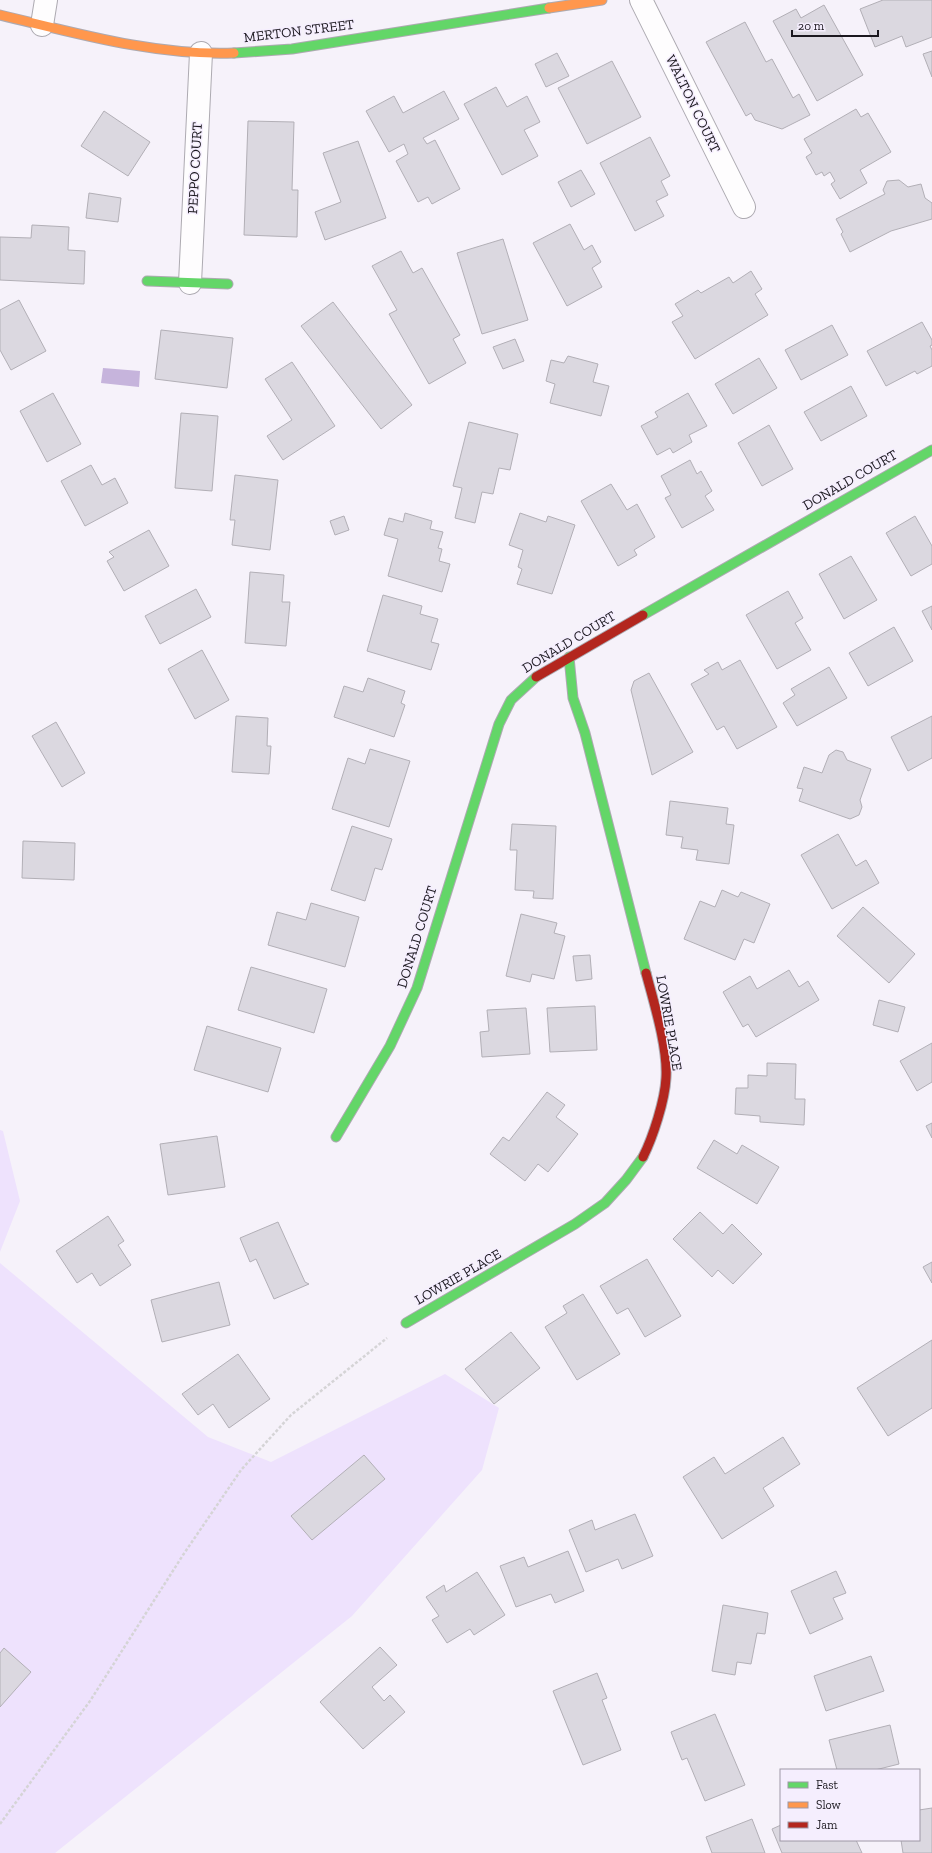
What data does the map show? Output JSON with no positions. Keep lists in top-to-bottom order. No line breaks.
{"streets":{"street":["MERTON STREET","WALTON COURT","PEPPO COURT","DONALD COURT","LOWRIE PLACE"]},"crossings":[["MERTON STREET","PEPPO COURT"],["DONALD COURT","LOWRIE PLACE"]],"legend":["Fast","Slow","Jam"],"scale_bar":"20 m"}
